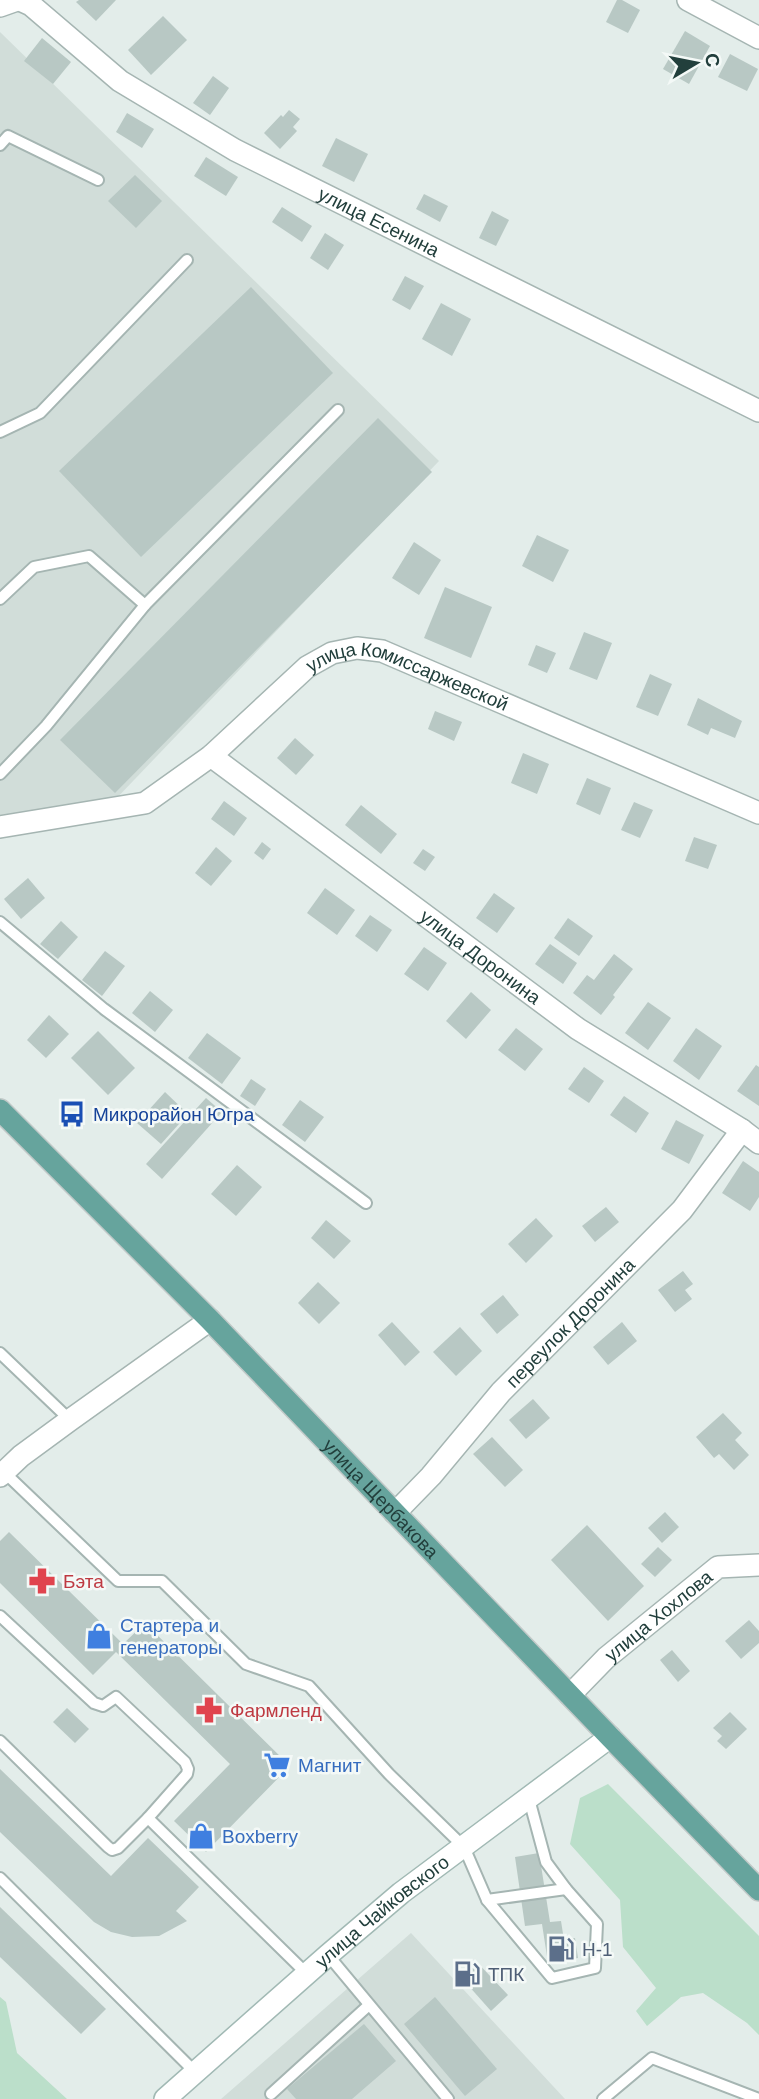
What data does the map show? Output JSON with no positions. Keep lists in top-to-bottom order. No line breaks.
{"streets":{"main road":["улица Щербакова"],"street":["улица Есенина","улица Комиссаржевской","улица Доронина","переулок Доронина","улица Хохлова","улица Чайковского"]},"crossings":[["улица Комиссаржевской","улица Доронина"],["улица Доронина","переулок Доронина"],["переулок Доронина","улица Щербакова"],["улица Щербакова","улица Хохлова"],["улица Щербакова","улица Чайковского"]],"places":{"bus stop":["Микрорайон Югра"],"pharmacy":["Бэта","Фармленд"],"shop":["Стартера и генераторы","Boxberry"],"supermarket":["Магнит"],"fuel station":["Н-1","ТПК"]},"north":"right"}
